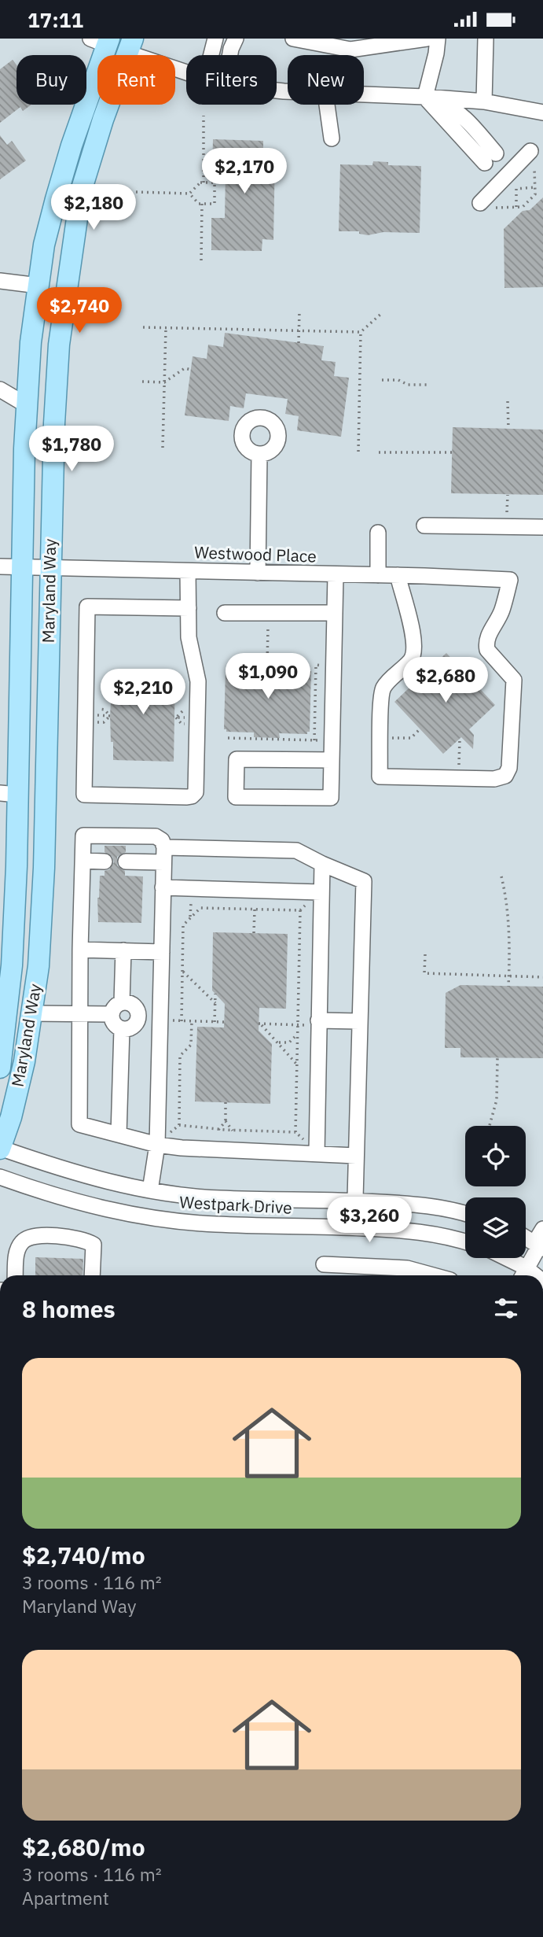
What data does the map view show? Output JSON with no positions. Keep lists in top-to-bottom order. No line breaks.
{"streets":{"main road":["Maryland Way"],"street":["Westwood Place","Westpark Drive"]},"crossings":[["Westwood Place","Maryland Way"],["Maryland Way","Westpark Drive"]],"page":{"status":"17:11","chip":["Buy","Rent","Filters","New"],"price":["$2,170","$2,180","$2,740","$1,780","$1,090","$2,680","$2,210","$3,260"],"heading":"8 homes","list":[{"name":"$2,740/mo","note":"3 rooms · 116 m² · Maryland Way"},{"name":"$2,680/mo","note":"3 rooms · 116 m² · Apartment"}]}}
